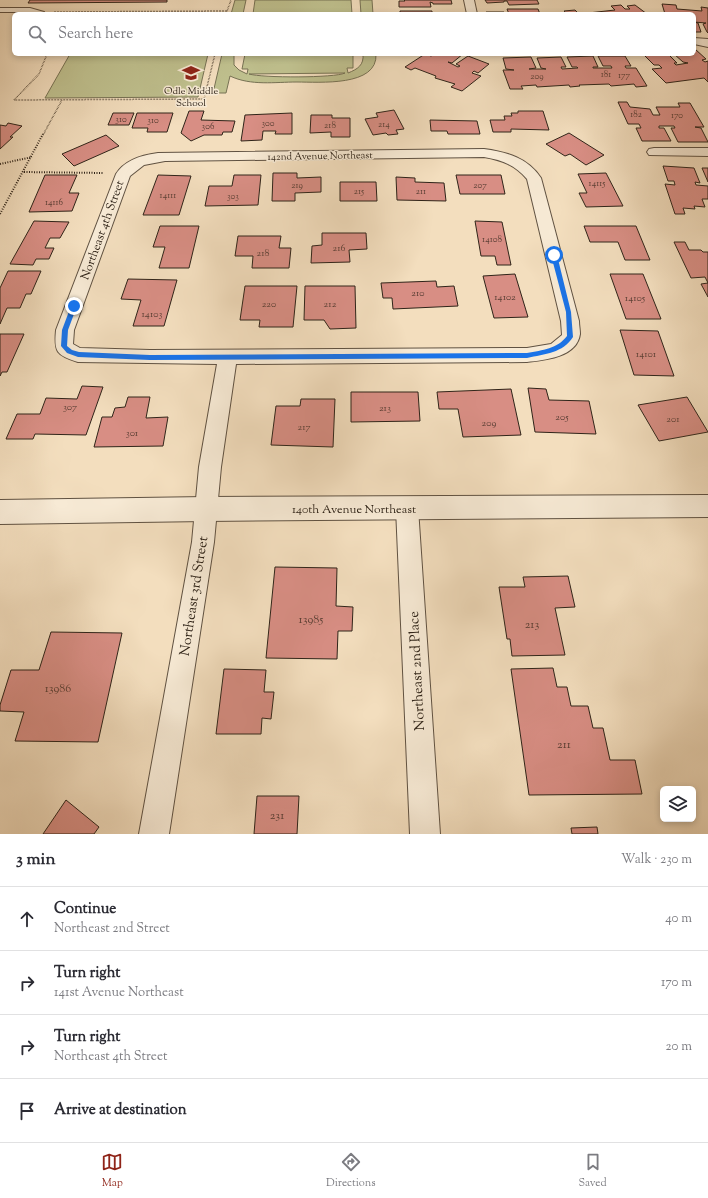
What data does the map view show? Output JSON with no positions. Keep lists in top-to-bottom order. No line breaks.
{"streets":{"street":["142nd Avenue Northeast","Northeast 4th Street","140th Avenue Northeast","Northeast 3rd Street","Northeast 2nd Place"]},"crossings":[["142nd Avenue Northeast","Northeast 4th Street"],["142nd Avenue Northeast","Northeast 3rd Street"],["Northeast 4th Street","Northeast 3rd Street"],["140th Avenue Northeast","Northeast 3rd Street"],["140th Avenue Northeast","Northeast 2nd Place"]],"places":{"school or university":["Odle Middle School"]},"house_numbers":["181","177","209","182","170","310","310","300","214","218","306","14115","219","207","215","211","14111","303","14116","14108","216","218","210","14102","14105","220","212","14103","14101","307","213","205","201","209","217","301","13985","213","13986","211","231"],"page":{"search":"Search here","heading":["3 min","Walk · 230 m"],"list":[["Continue","Northeast 2nd Street","40 m"],["Turn right","141st Avenue Northeast","170 m"],["Turn right","Northeast 4th Street","20 m"],"Arrive at destination"],"nav":["Map","Directions","Saved"]}}
